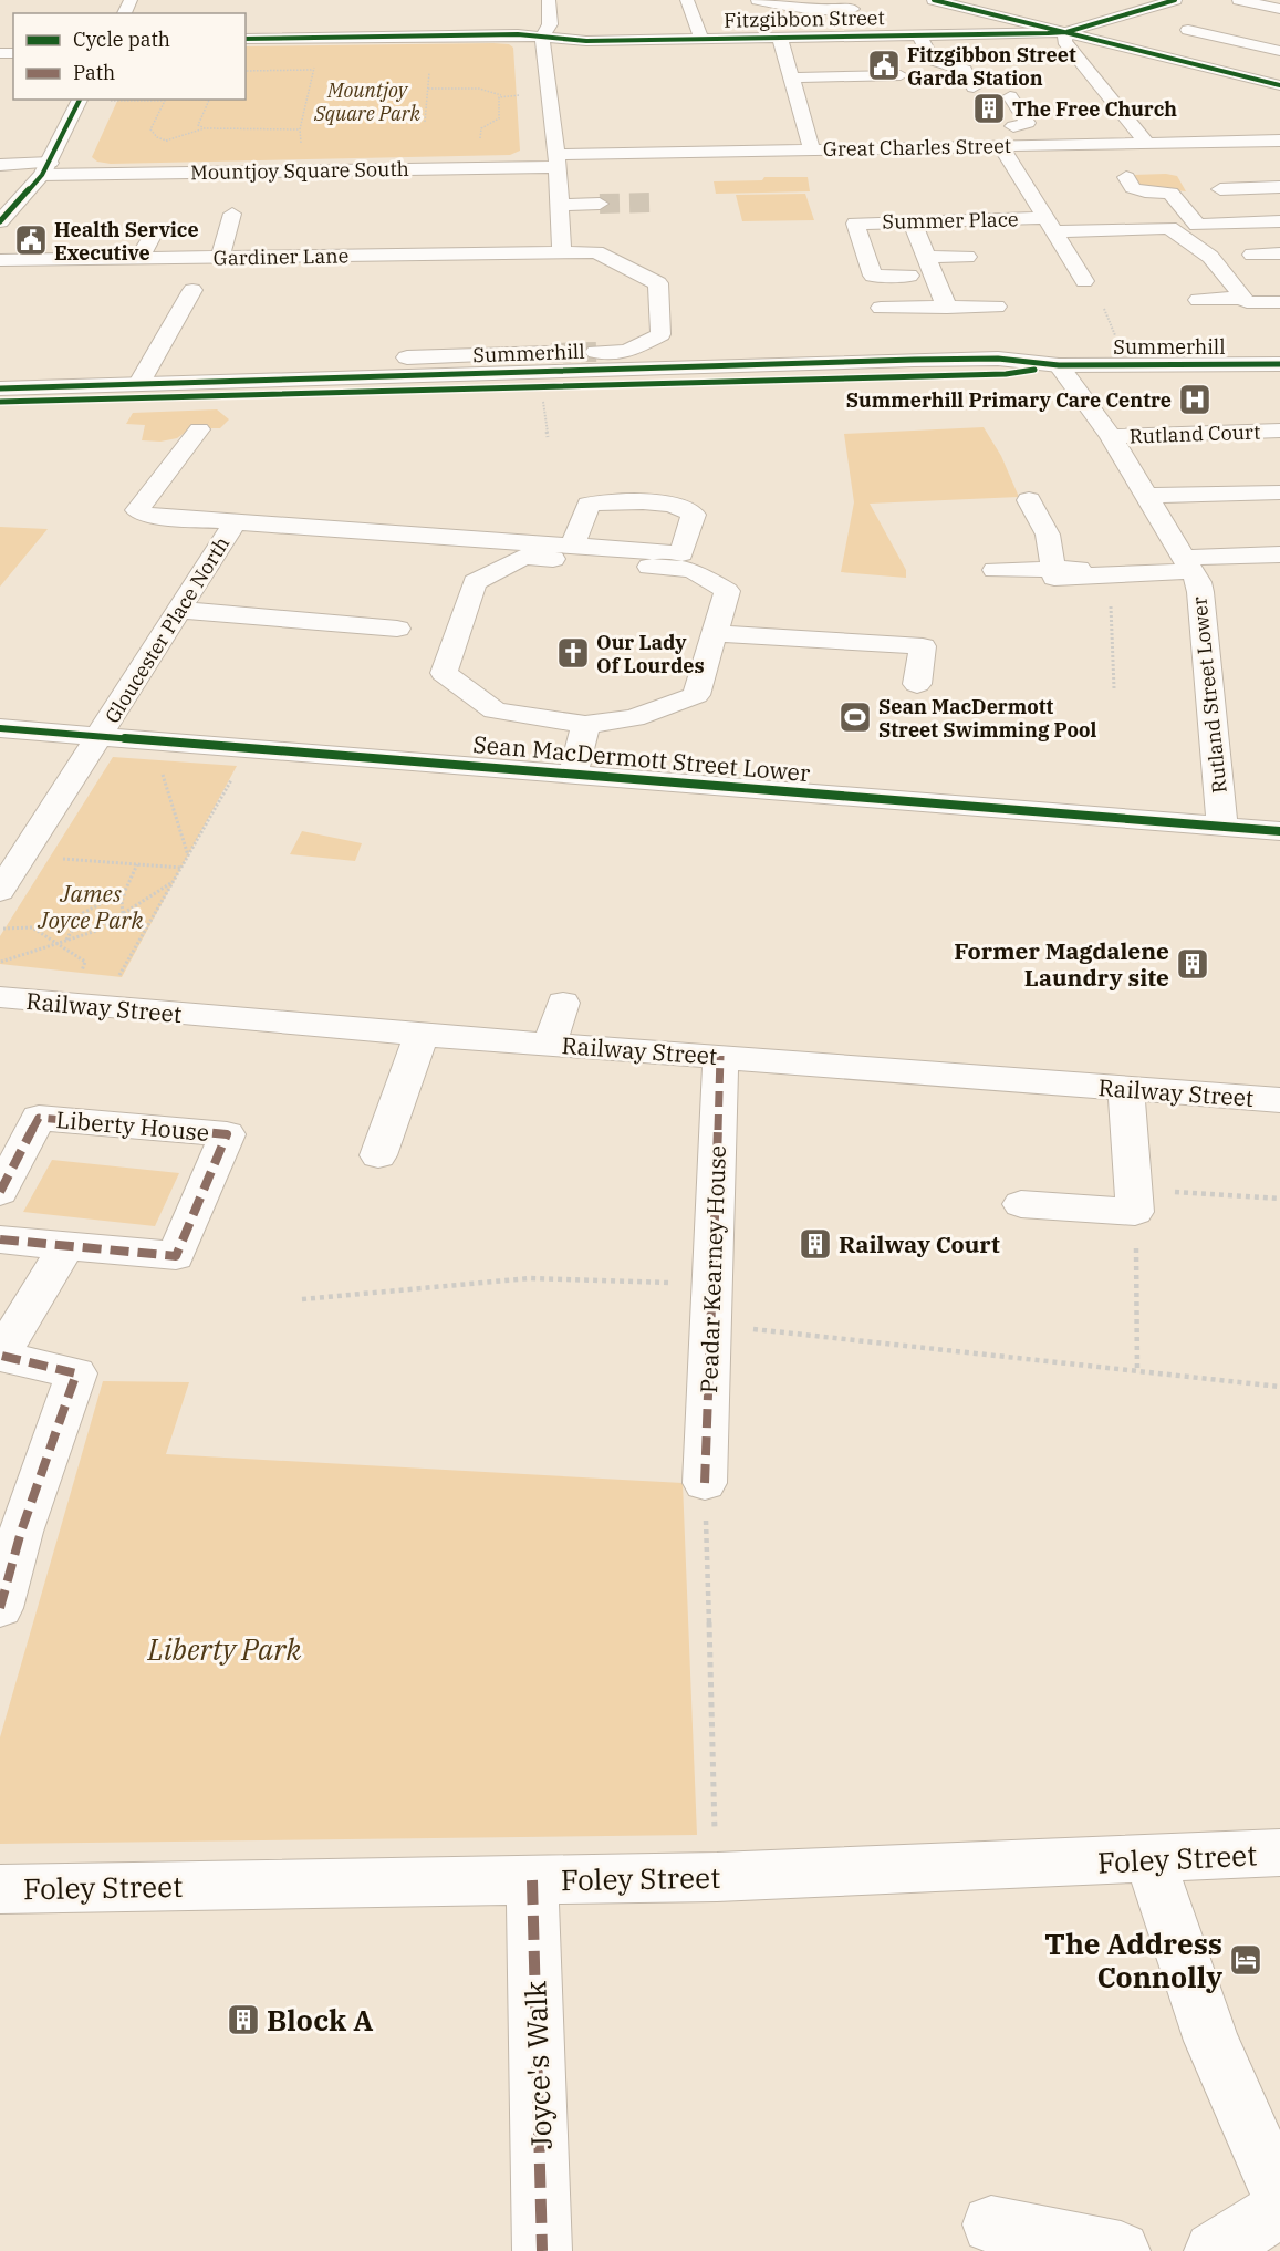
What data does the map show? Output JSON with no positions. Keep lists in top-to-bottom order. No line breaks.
{"streets":{"street":["Fitzgibbon Street","Great Charles Street","Mountjoy Square South","Summer Place","Gardiner Lane","Summerhill","Rutland Court","Gloucester Place North","Rutland Street Lower","Sean MacDermott Street Lower","Railway Street","Liberty House","Peadar Kearney House","Foley Street","Joyce's Walk"]},"crossings":[["Great Charles Street","Mountjoy Square South"],["Summerhill","Rutland Street Lower"],["Rutland Court","Rutland Street Lower"],["Gloucester Place North","Sean MacDermott Street Lower"],["Rutland Street Lower","Sean MacDermott Street Lower"],["Railway Street","Peadar Kearney House"],["Foley Street","Joyce's Walk"]],"parks":["Mountjoy Square Park","James Joyce Park","Liberty Park"],"places":{"public building":["Fitzgibbon Street Garda Station","Health Service Executive"],"building":["The Free Church","Former Magdalene Laundry site","Railway Court","Block A"],"hospital":["Summerhill Primary Care Centre"],"church":["Our Lady Of Lourdes"],"sports":["Sean MacDermott Street Swimming Pool"],"hotel":["The Address Connolly"]},"legend":["Cycle path","Path"]}
